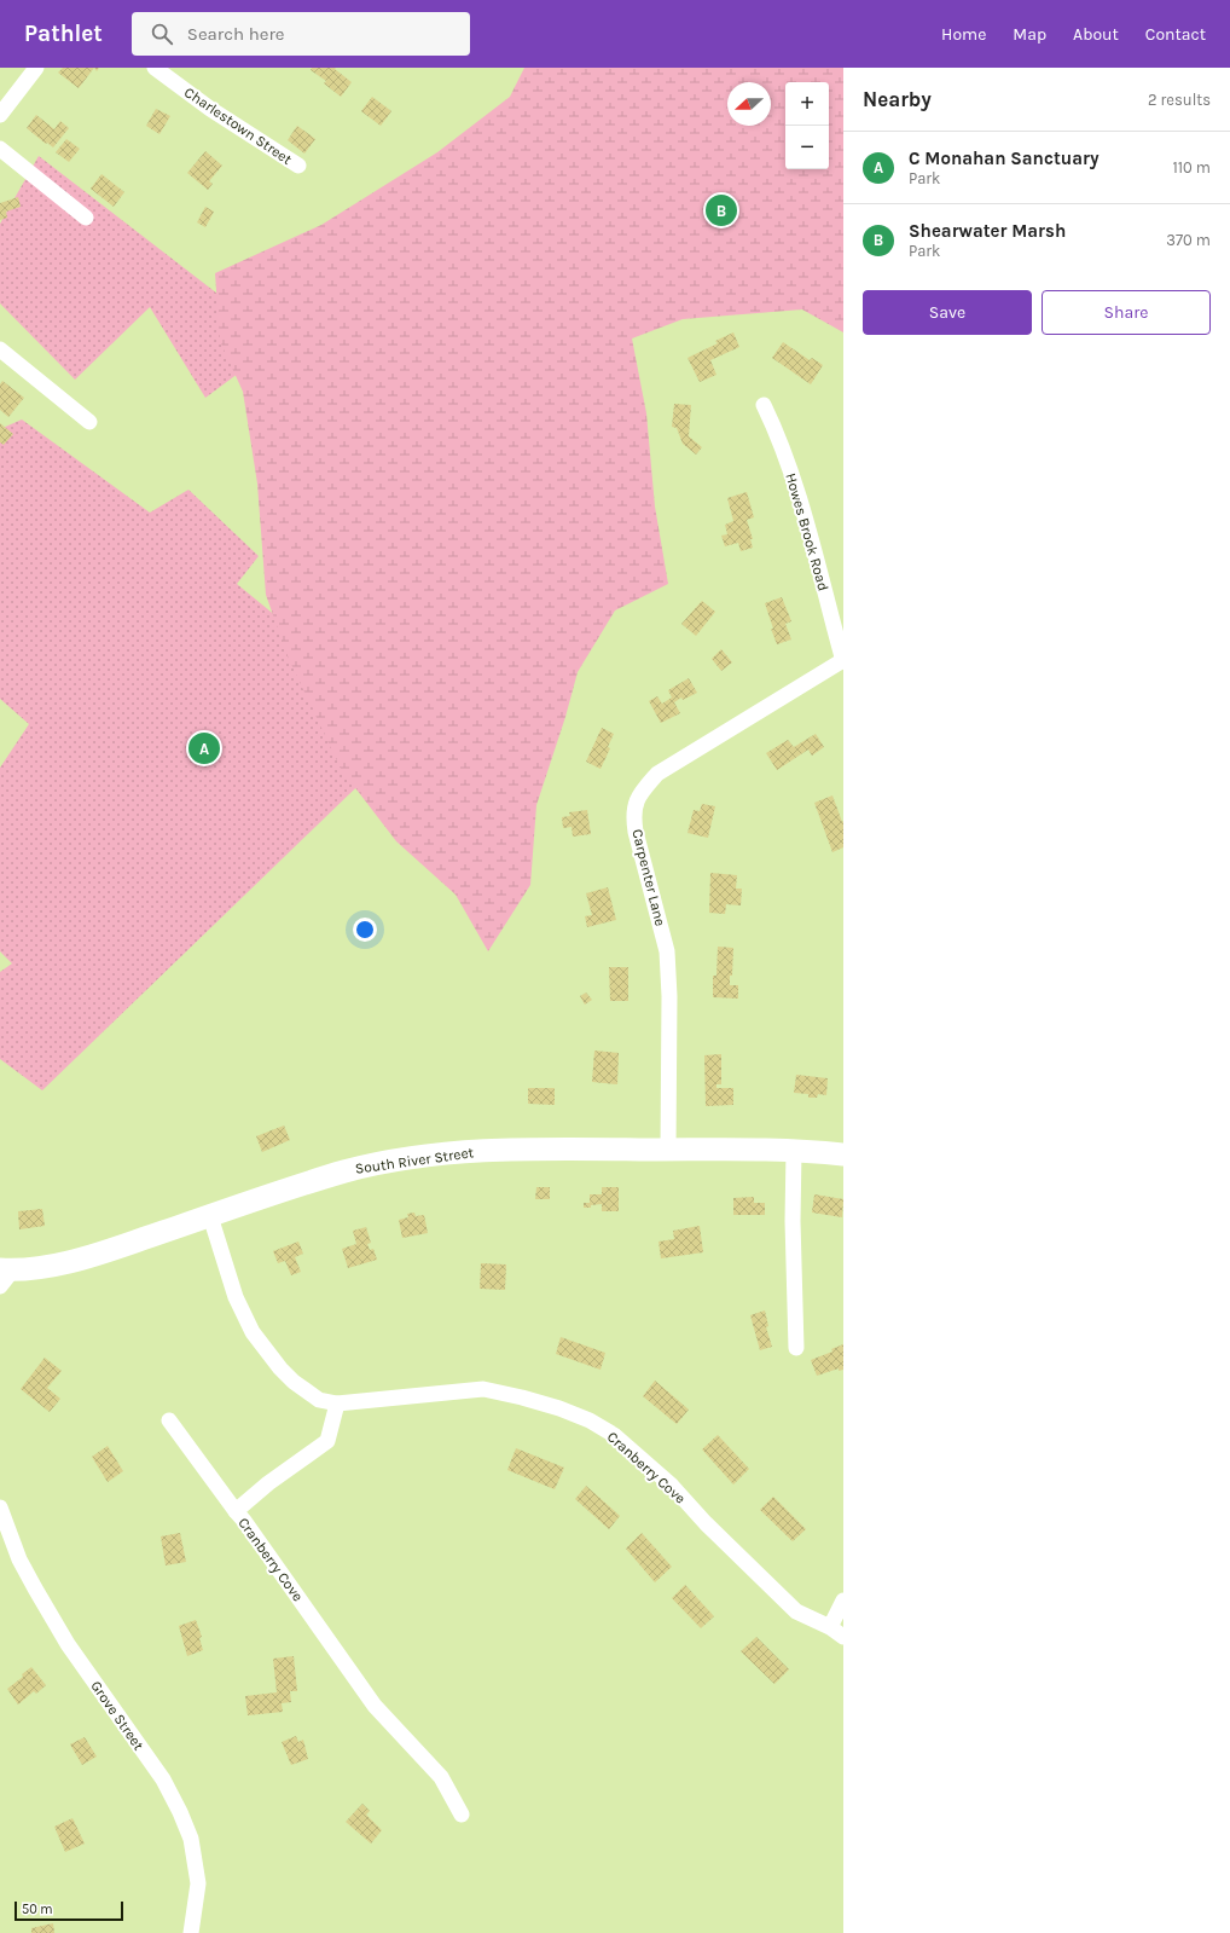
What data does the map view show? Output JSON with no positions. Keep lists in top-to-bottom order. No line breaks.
{"streets":{"street":["Charlestown Street","Howes Brook Road","Carpenter Lane","South River Street","Cranberry Cove","Grove Street"]},"crossings":[["Howes Brook Road","Carpenter Lane"],["Carpenter Lane","South River Street"],["South River Street","Cranberry Cove"]],"scale_bar":"50 m","north":"left","page":{"header":"Pathlet","search":"Search here","nav":["Home","Map","About","Contact"],"heading":["Nearby","2 results"],"map_buttons":["+","−"],"list":[{"mark":"A","name":"C Monahan Sanctuary","note":"Park","value":"110 m"},{"mark":"B","name":"Shearwater Marsh","note":"Park","value":"370 m"}],"pins":["B","A"],"buttons":["Save","Share"],"scale":"50 m"}}
